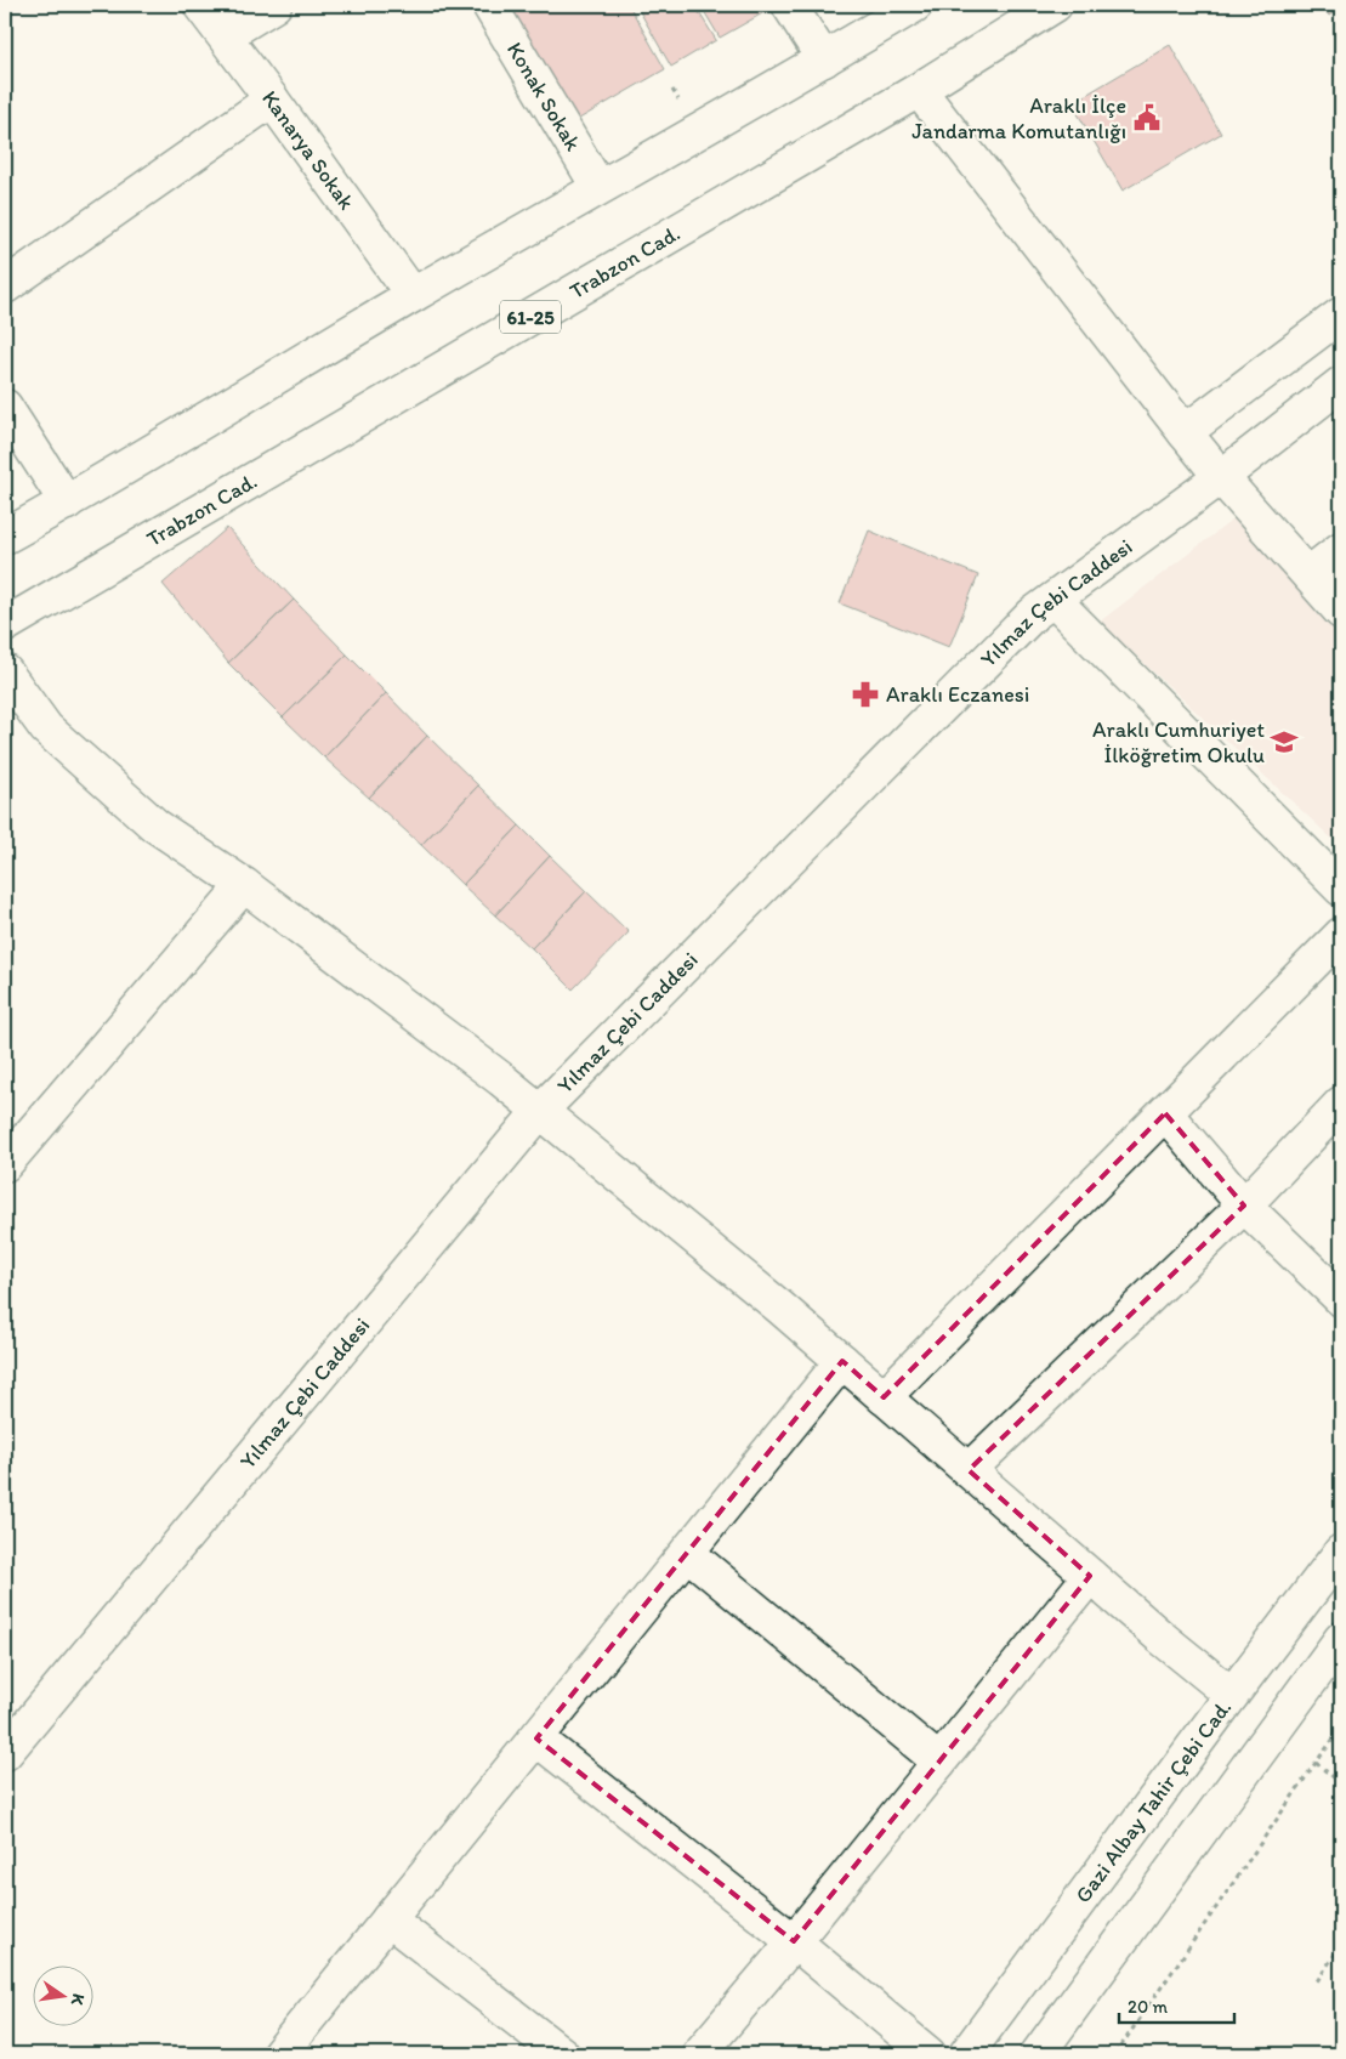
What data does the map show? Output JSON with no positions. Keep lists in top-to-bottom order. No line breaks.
{"streets":{"street":["Konak Sokak","Kanarya Sokak","Trabzon Cad.","61-25","Yılmaz Çebi Caddesi","Gazi Albay Tahir Çebi Cad."]},"places":{"public building":["Araklı İlçe Jandarma Komutanlığı"],"pharmacy":["Araklı Eczanesi"],"school or university":["Araklı Cumhuriyet İlköğretim Okulu"]},"scale_bar":"20 m","north":"right"}
